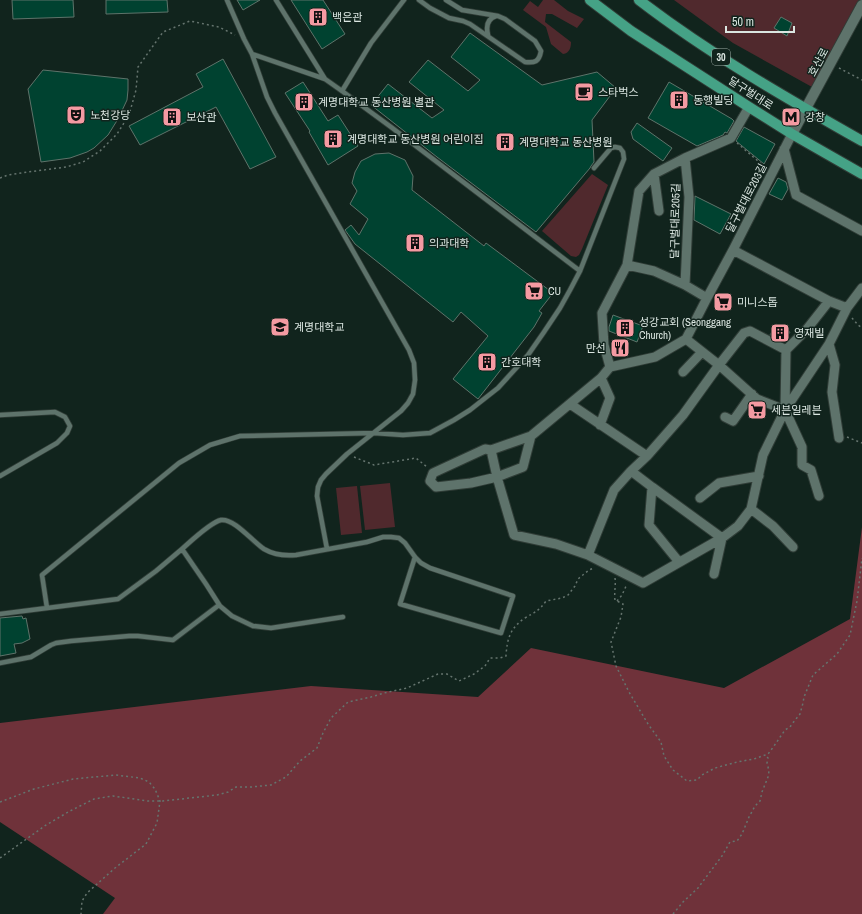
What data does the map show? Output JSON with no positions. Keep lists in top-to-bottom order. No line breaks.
{"streets":{"main road":["30","달구벌대로"],"street":["호산로","달구벌대로203길","달구벌대로205길"]},"crossings":[["호산로","달구벌대로"],["호산로","달구벌대로203길"],["달구벌대로","달구벌대로203길"]],"places":{"building":["백은관","동행빌딩","계명대학교 동산병원 별관","보산관","계명대학교 동산병원 어린이집","계명대학교 동산병원","의과대학","성강교회 (Seonggang Church)","영재빌","간호대학"],"cafe":["스타벅스"],"theatre":["노천강당"],"metro station":["강창"],"supermarket":["CU","미니스톱","세븐일레븐"],"school or university":["계명대학교"],"restaurant":["만선"]},"scale_bar":"50 m"}
